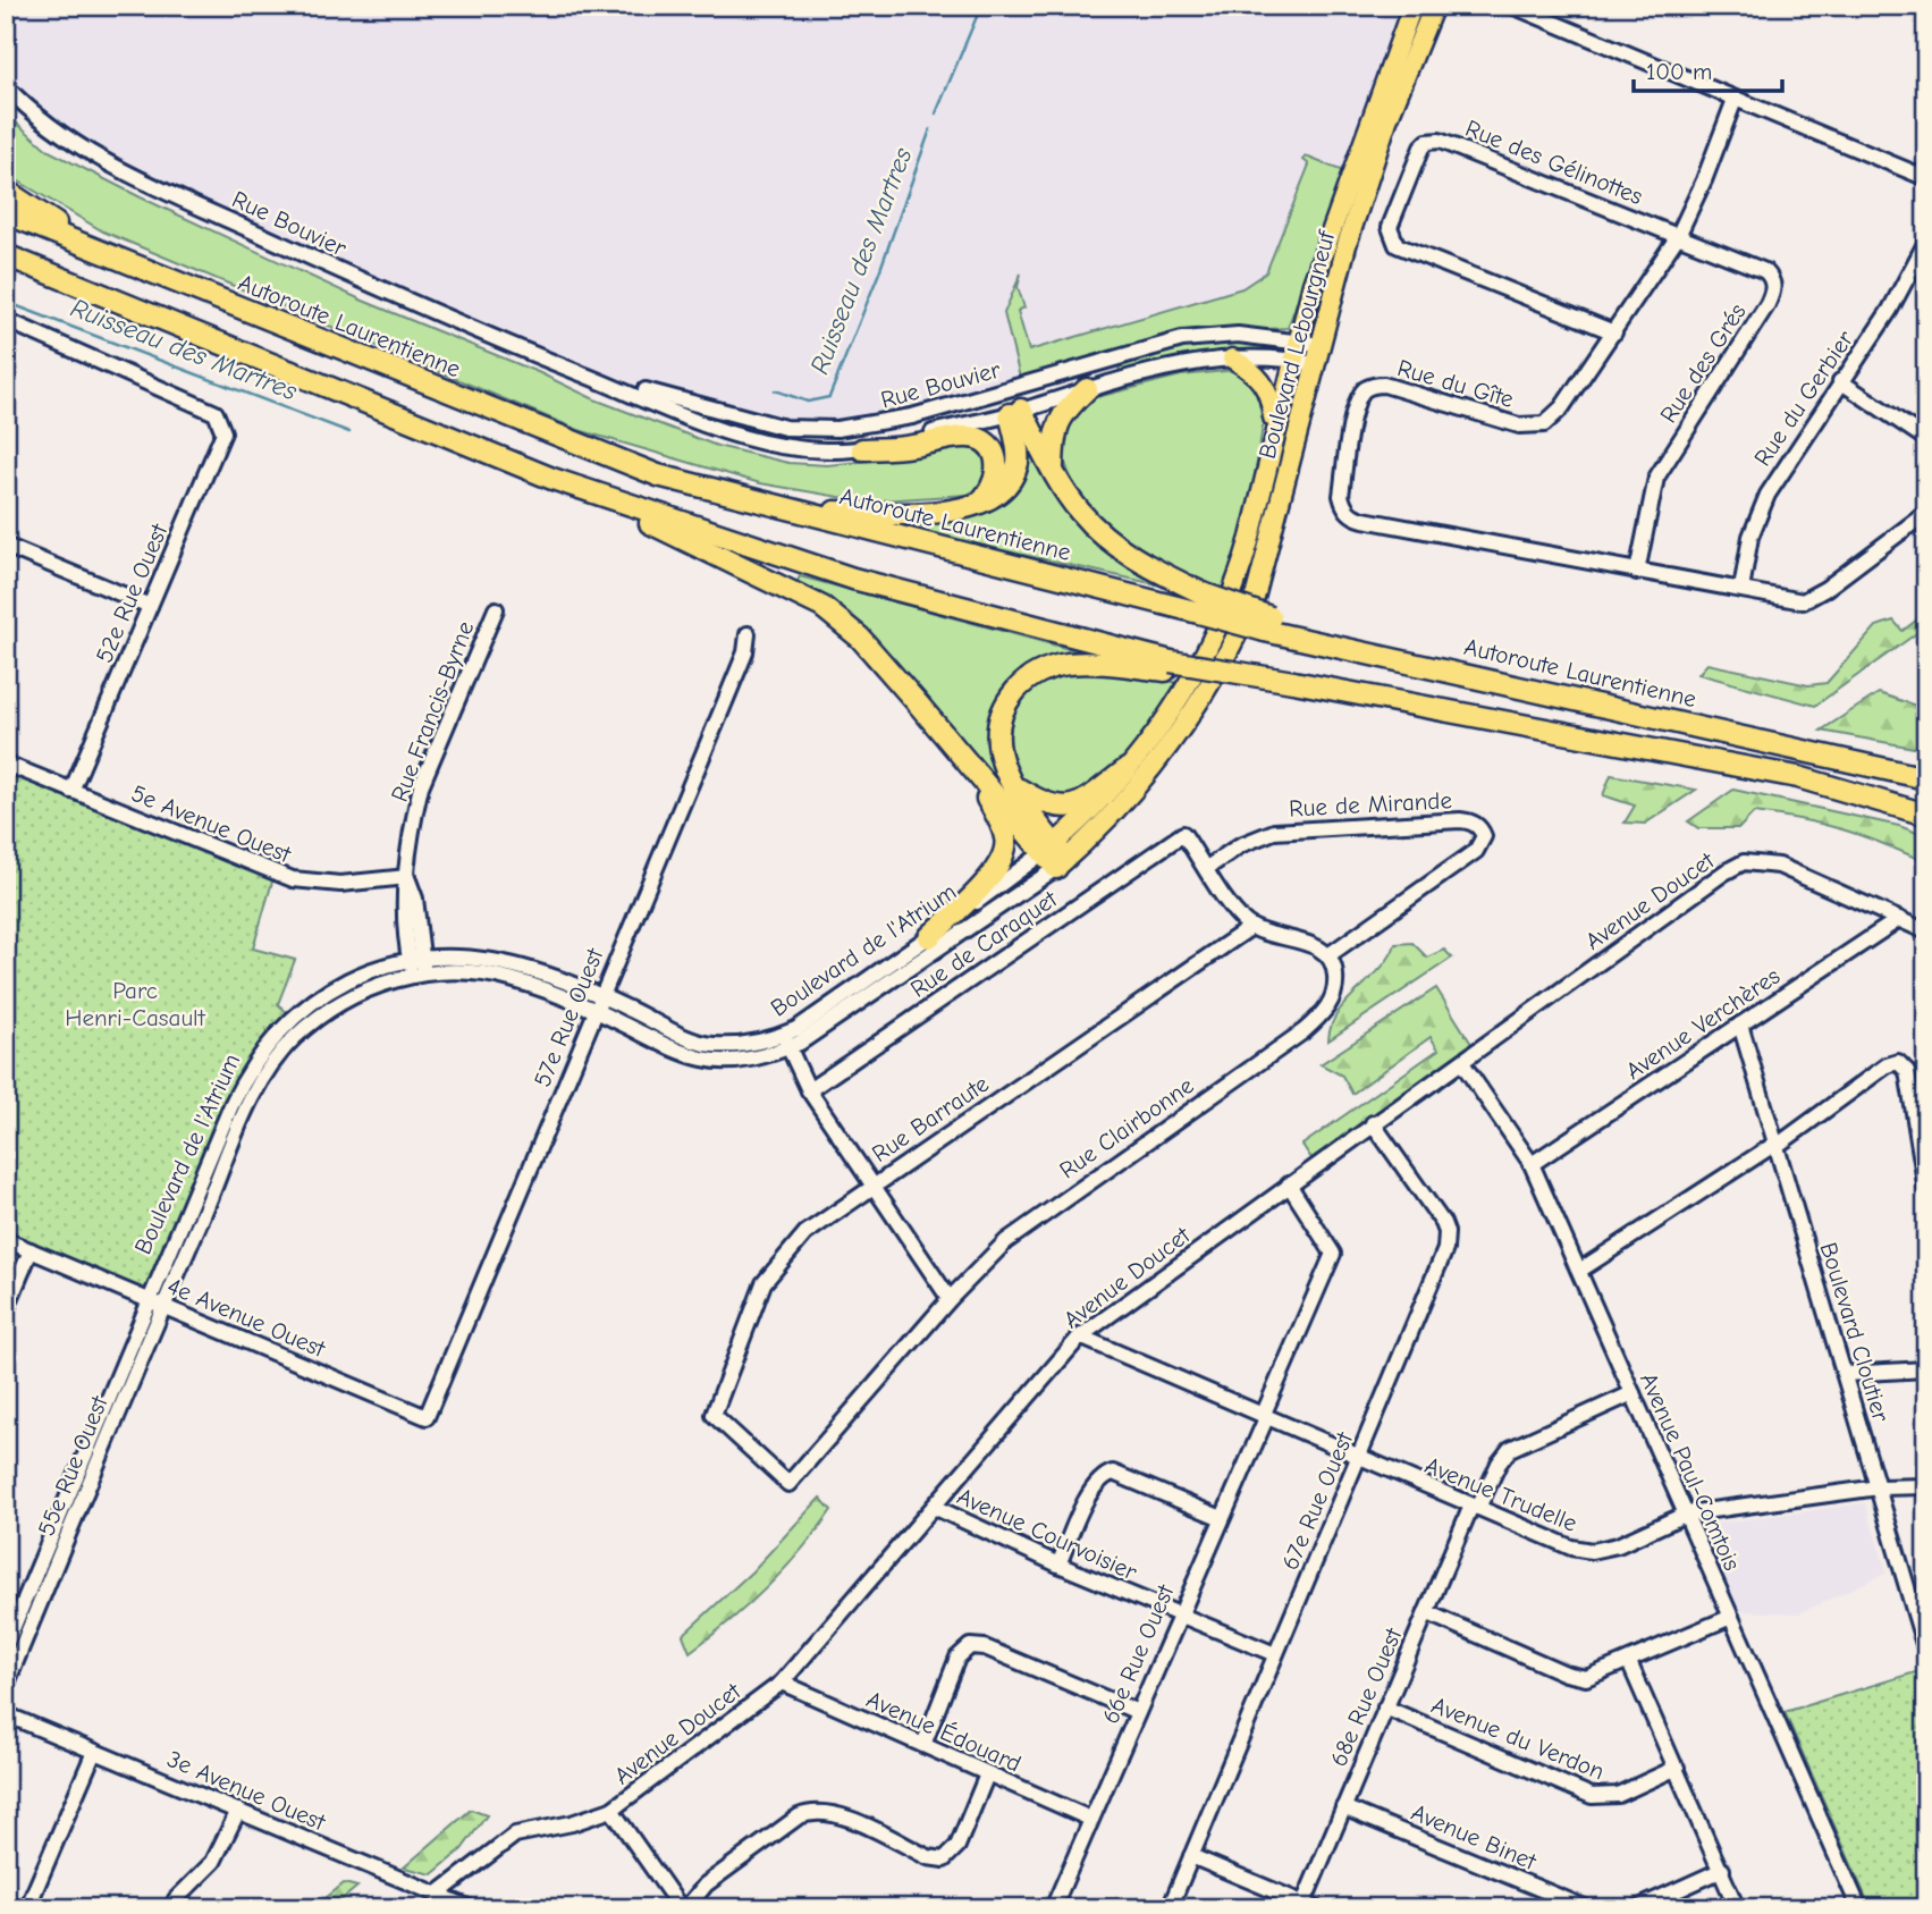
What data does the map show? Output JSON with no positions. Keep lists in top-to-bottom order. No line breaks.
{"streets":{"highway":["Autoroute Laurentienne"],"main road":["Boulevard Lebourgneuf","Boulevard de l'Atrium"],"street":["Rue des Gélinottes","Rue Bouvier","Rue des Grés","Rue du Gîte","Rue du Gerbier","52e Rue Ouest","Rue Francis-Byrne","Rue de Mirande","5e Avenue Ouest","Avenue Doucet","Rue de Caraquet","57e Rue Ouest","Avenue Verchères","Rue Barraute","Rue Clairbonne","4e Avenue Ouest","Boulevard Cloutier","55e Rue Ouest","Avenue Paul-Comtois","Avenue Trudelle","67e Rue Ouest","Avenue Courvoisier","66e Rue Ouest","68e Rue Ouest","Avenue Édouard","Avenue du Verdon","3e Avenue Ouest","Avenue Binet"]},"crossings":[["Rue des Gélinottes","Rue des Grés"],["Rue des Gélinottes","Rue du Gîte"],["Rue Bouvier","Boulevard Lebourgneuf"],["Boulevard Lebourgneuf","Boulevard de l'Atrium"],["Rue des Grés","Rue du Gîte"],["Rue du Gîte","Rue du Gerbier"],["52e Rue Ouest","5e Avenue Ouest"],["Rue Francis-Byrne","5e Avenue Ouest"],["Rue Francis-Byrne","Boulevard de l'Atrium"],["Rue de Mirande","Rue de Caraquet"],["Rue de Mirande","Rue Clairbonne"],["Avenue Doucet","Avenue Verchères"],["Avenue Doucet","Avenue Paul-Comtois"],["Avenue Doucet","Avenue Trudelle"],["Avenue Doucet","67e Rue Ouest"],["Avenue Doucet","Avenue Courvoisier"],["Avenue Doucet","66e Rue Ouest"],["Avenue Doucet","Avenue Édouard"],["Avenue Doucet","3e Avenue Ouest"],["Boulevard de l'Atrium","57e Rue Ouest"],["Boulevard de l'Atrium","4e Avenue Ouest"],["Boulevard de l'Atrium","55e Rue Ouest"],["57e Rue Ouest","4e Avenue Ouest"],["Avenue Verchères","Boulevard Cloutier"],["Avenue Verchères","Avenue Paul-Comtois"],["Rue Barraute","Rue Clairbonne"],["4e Avenue Ouest","55e Rue Ouest"],["Boulevard Cloutier","Avenue Trudelle"],["Avenue Paul-Comtois","Avenue Trudelle"],["Avenue Paul-Comtois","68e Rue Ouest"],["Avenue Trudelle","67e Rue Ouest"],["Avenue Trudelle","66e Rue Ouest"],["Avenue Trudelle","68e Rue Ouest"],["67e Rue Ouest","Avenue Courvoisier"],["Avenue Courvoisier","66e Rue Ouest"],["66e Rue Ouest","Avenue Édouard"],["68e Rue Ouest","Avenue du Verdon"],["68e Rue Ouest","Avenue Binet"]],"water":["Ruisseau des Martres"],"parks":["Parc Henri-Casault"],"scale_bar":"100 m"}
